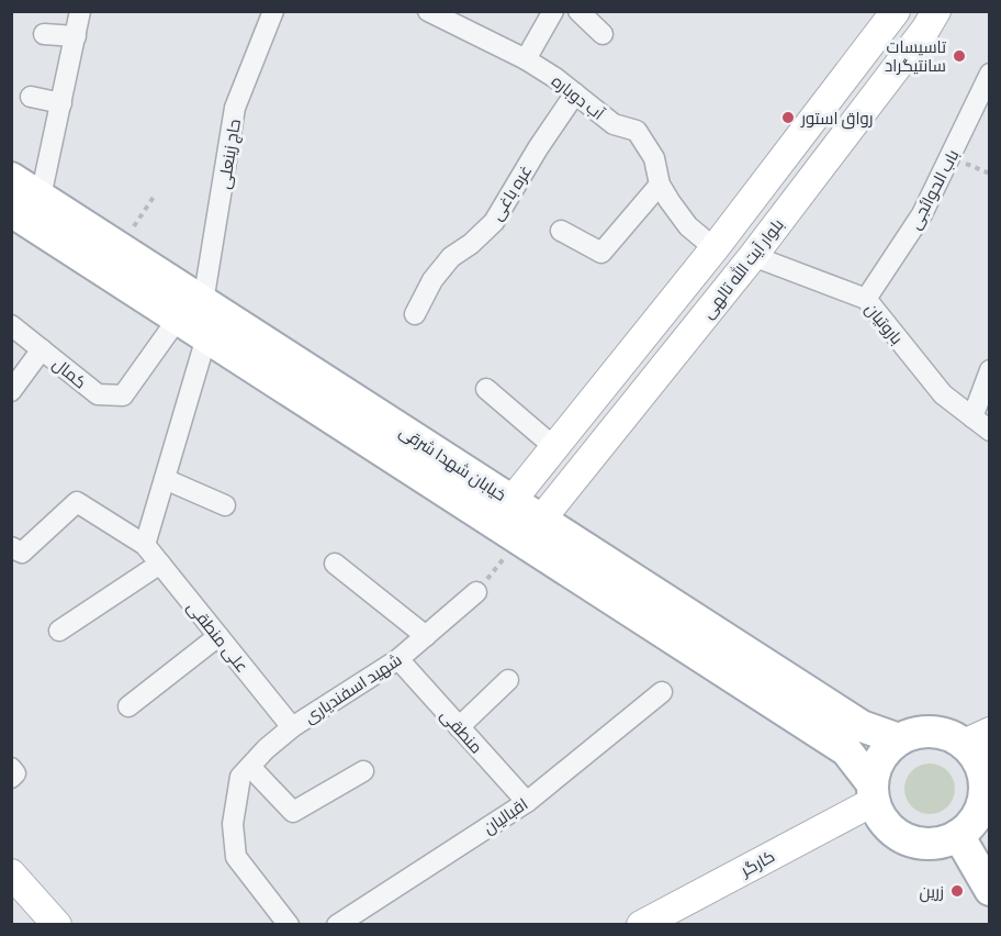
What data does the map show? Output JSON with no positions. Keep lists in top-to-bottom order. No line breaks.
{"streets":{"main road":["بلوار آیت الله تالهی","خیابان شهدا شرقی","کارگر"],"street":["آب دوباره","حاج زینعلی","باب الحوائجی","غره باغی","باروتیان","کمال","علی منطقی","شهید اسفندیاری","منطقی","اقبالیان"]},"crossings":[["آب دوباره","غره باغی"],["آب دوباره","بلوار آیت الله تالهی"],["حاج زینعلی","کمال"],["حاج زینعلی","خیابان شهدا شرقی"],["باب الحوائجی","باروتیان"],["بلوار آیت الله تالهی","باروتیان"],["بلوار آیت الله تالهی","خیابان شهدا شرقی"],["کمال","خیابان شهدا شرقی"],["خیابان شهدا شرقی","کارگر"],["علی منطقی","شهید اسفندیاری"],["شهید اسفندیاری","منطقی"],["منطقی","اقبالیان"]],"places":["تاسیسات سانتیگراد","رواق استور","زرین"]}
